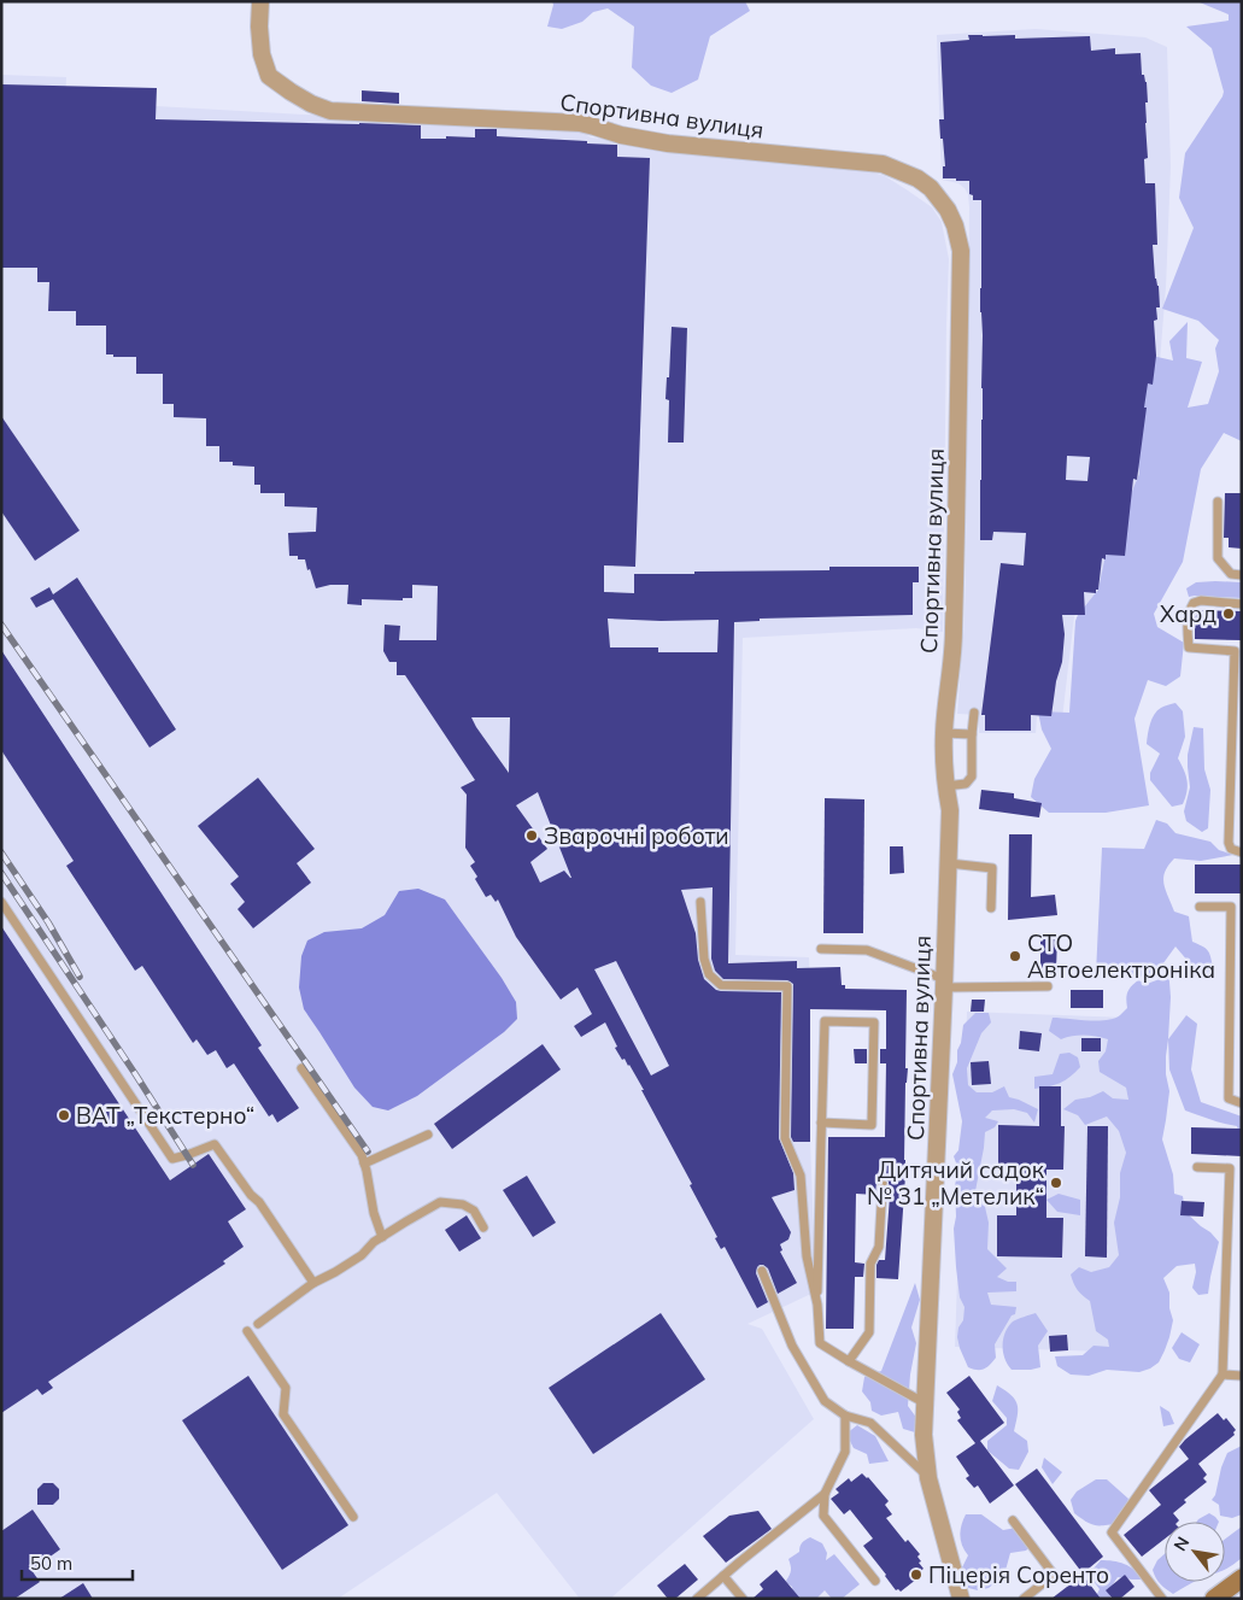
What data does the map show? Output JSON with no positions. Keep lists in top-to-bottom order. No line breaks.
{"streets":{"street":["Спортивна вулиця"]},"places":["Хард","Зварочні роботи","СТО Автоелектроніка","ВАТ „Текстерно“","Дитячий садок № 31 „Метелик“","Піцерія Соренто"],"scale_bar":"50 m","north":"top left"}
